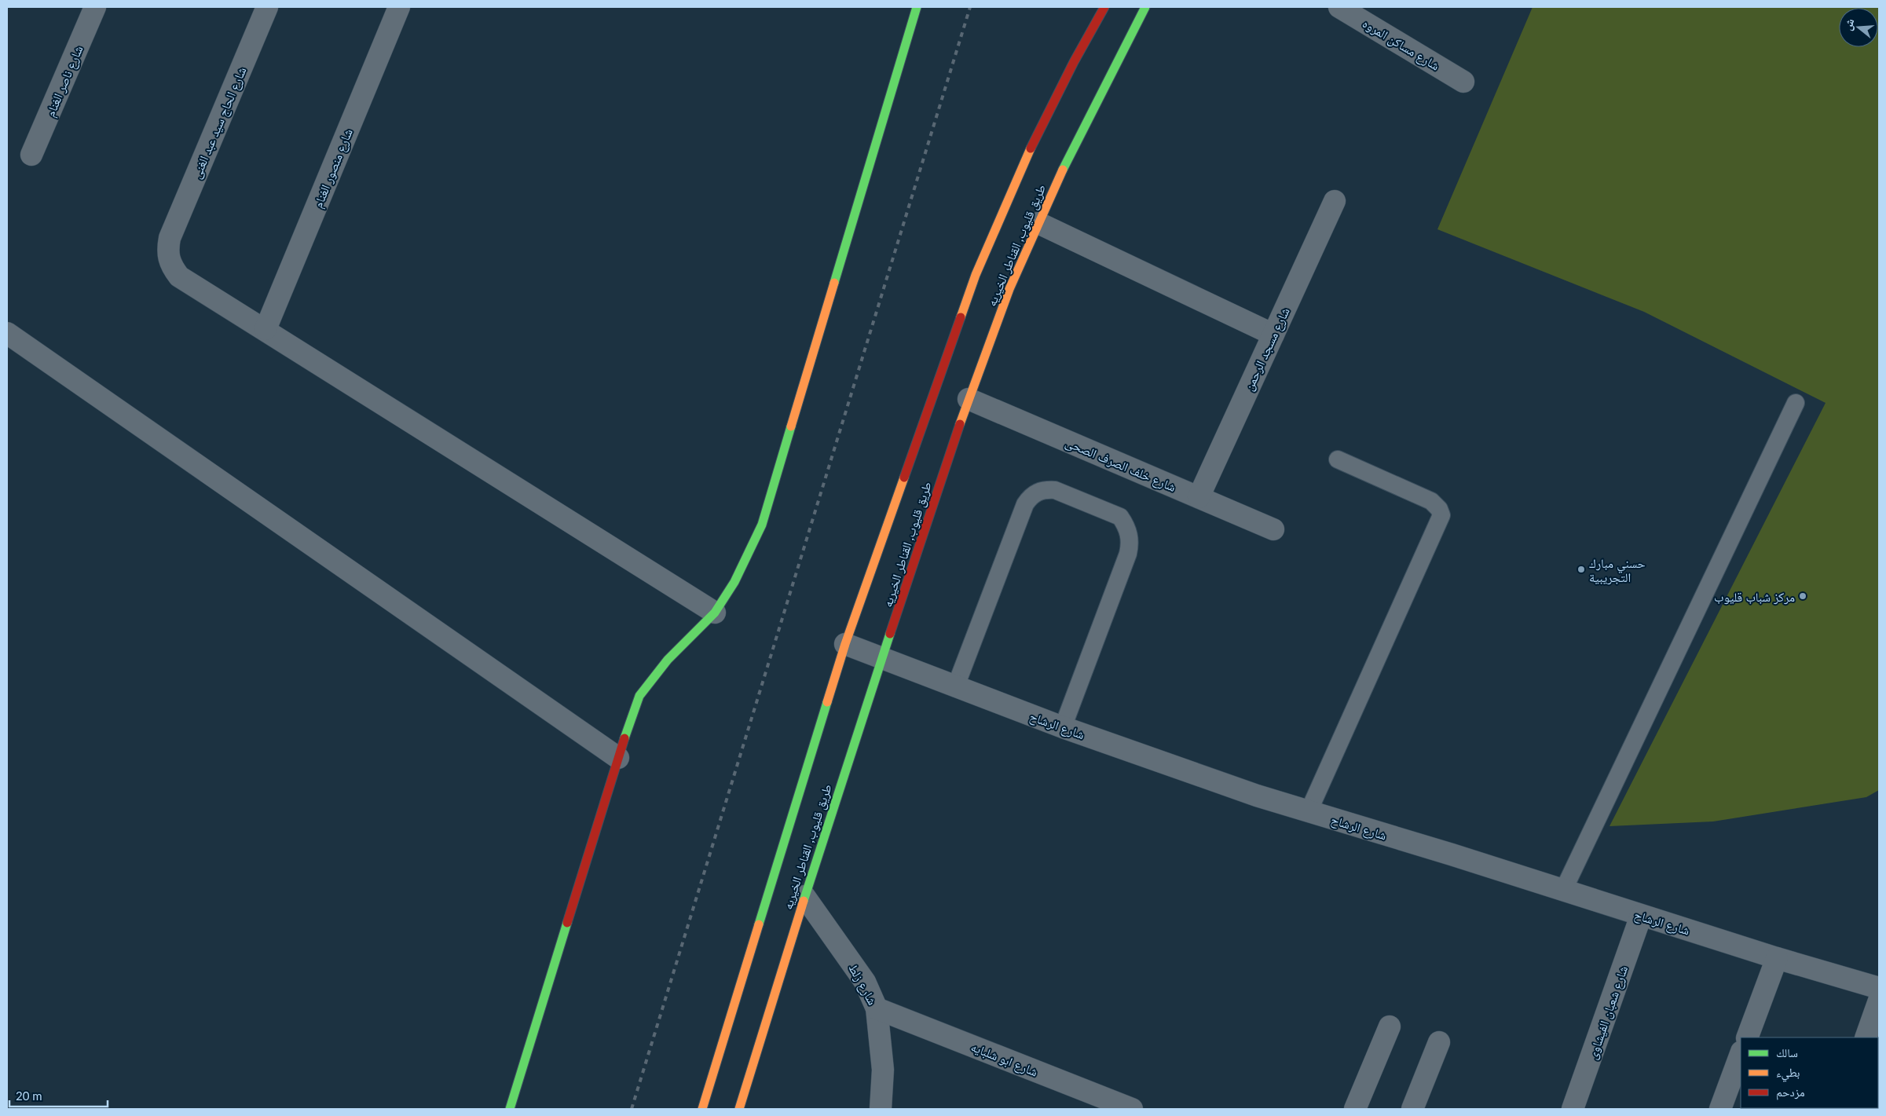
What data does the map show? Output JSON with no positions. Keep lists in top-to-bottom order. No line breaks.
{"streets":{"main road":["طريق قليوب, القناطر الخيريه"],"street":["شارع مساكن المروه","شارع ناصر الغنام","شارع الحاج سيد عبد الغنى","شارع منصور الغنام","شارع مسجد الرحمن","شارع خلف الصرف الصحى","شارع الرشاح","شارع زلط","شارع شعبان الفيشاوى","شارع ابو شلبايه"]},"crossings":[["شارع الحاج سيد عبد الغنى","شارع منصور الغنام"],["طريق قليوب, القناطر الخيريه","شارع خلف الصرف الصحى"],["طريق قليوب, القناطر الخيريه","شارع الرشاح"],["طريق قليوب, القناطر الخيريه","شارع زلط"],["شارع مسجد الرحمن","شارع خلف الصرف الصحى"],["شارع الرشاح","شارع شعبان الفيشاوى"],["شارع زلط","شارع ابو شلبايه"]],"places":["حسني مبارك التجريبية","مركز شباب قليوب"],"legend":["سالك","بطيء","مزدحم"],"scale_bar":"20 m","north":"left"}
